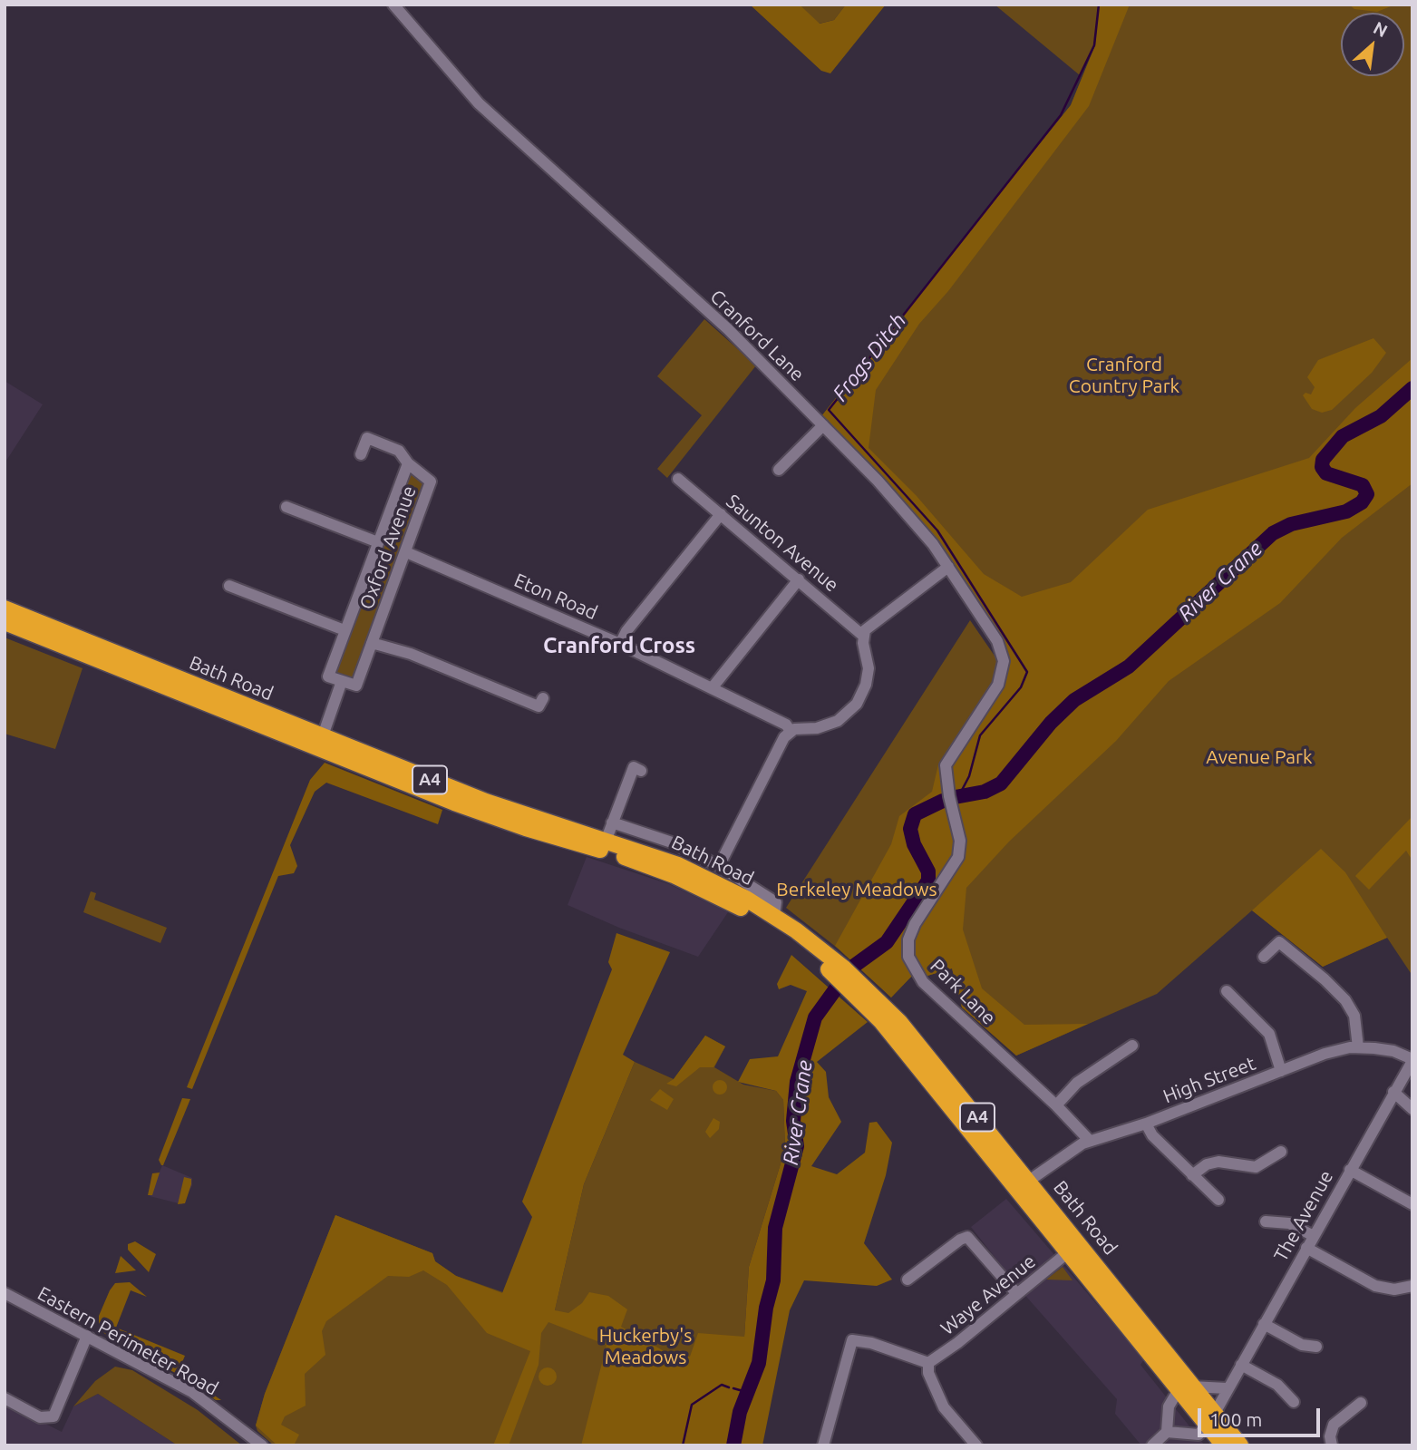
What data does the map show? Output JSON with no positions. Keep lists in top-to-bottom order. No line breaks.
{"streets":{"highway":["Bath Road","A4"],"street":["Cranford Lane","Saunton Avenue","Oxford Avenue","Eton Road","Park Lane","High Street","The Avenue","Waye Avenue","Eastern Perimeter Road"]},"crossings":[["Cranford Lane","Park Lane"],["Oxford Avenue","Eton Road"],["Bath Road","High Street"],["Bath Road","The Avenue"],["Bath Road","Waye Avenue"],["Park Lane","High Street"],["High Street","The Avenue"]],"districts":["Cranford Cross"],"water":["Frogs Ditch","River Crane"],"parks":["Cranford Country Park","Avenue Park","Berkeley Meadows","Huckerby's Meadows"],"scale_bar":"100 m","north":"top right"}
